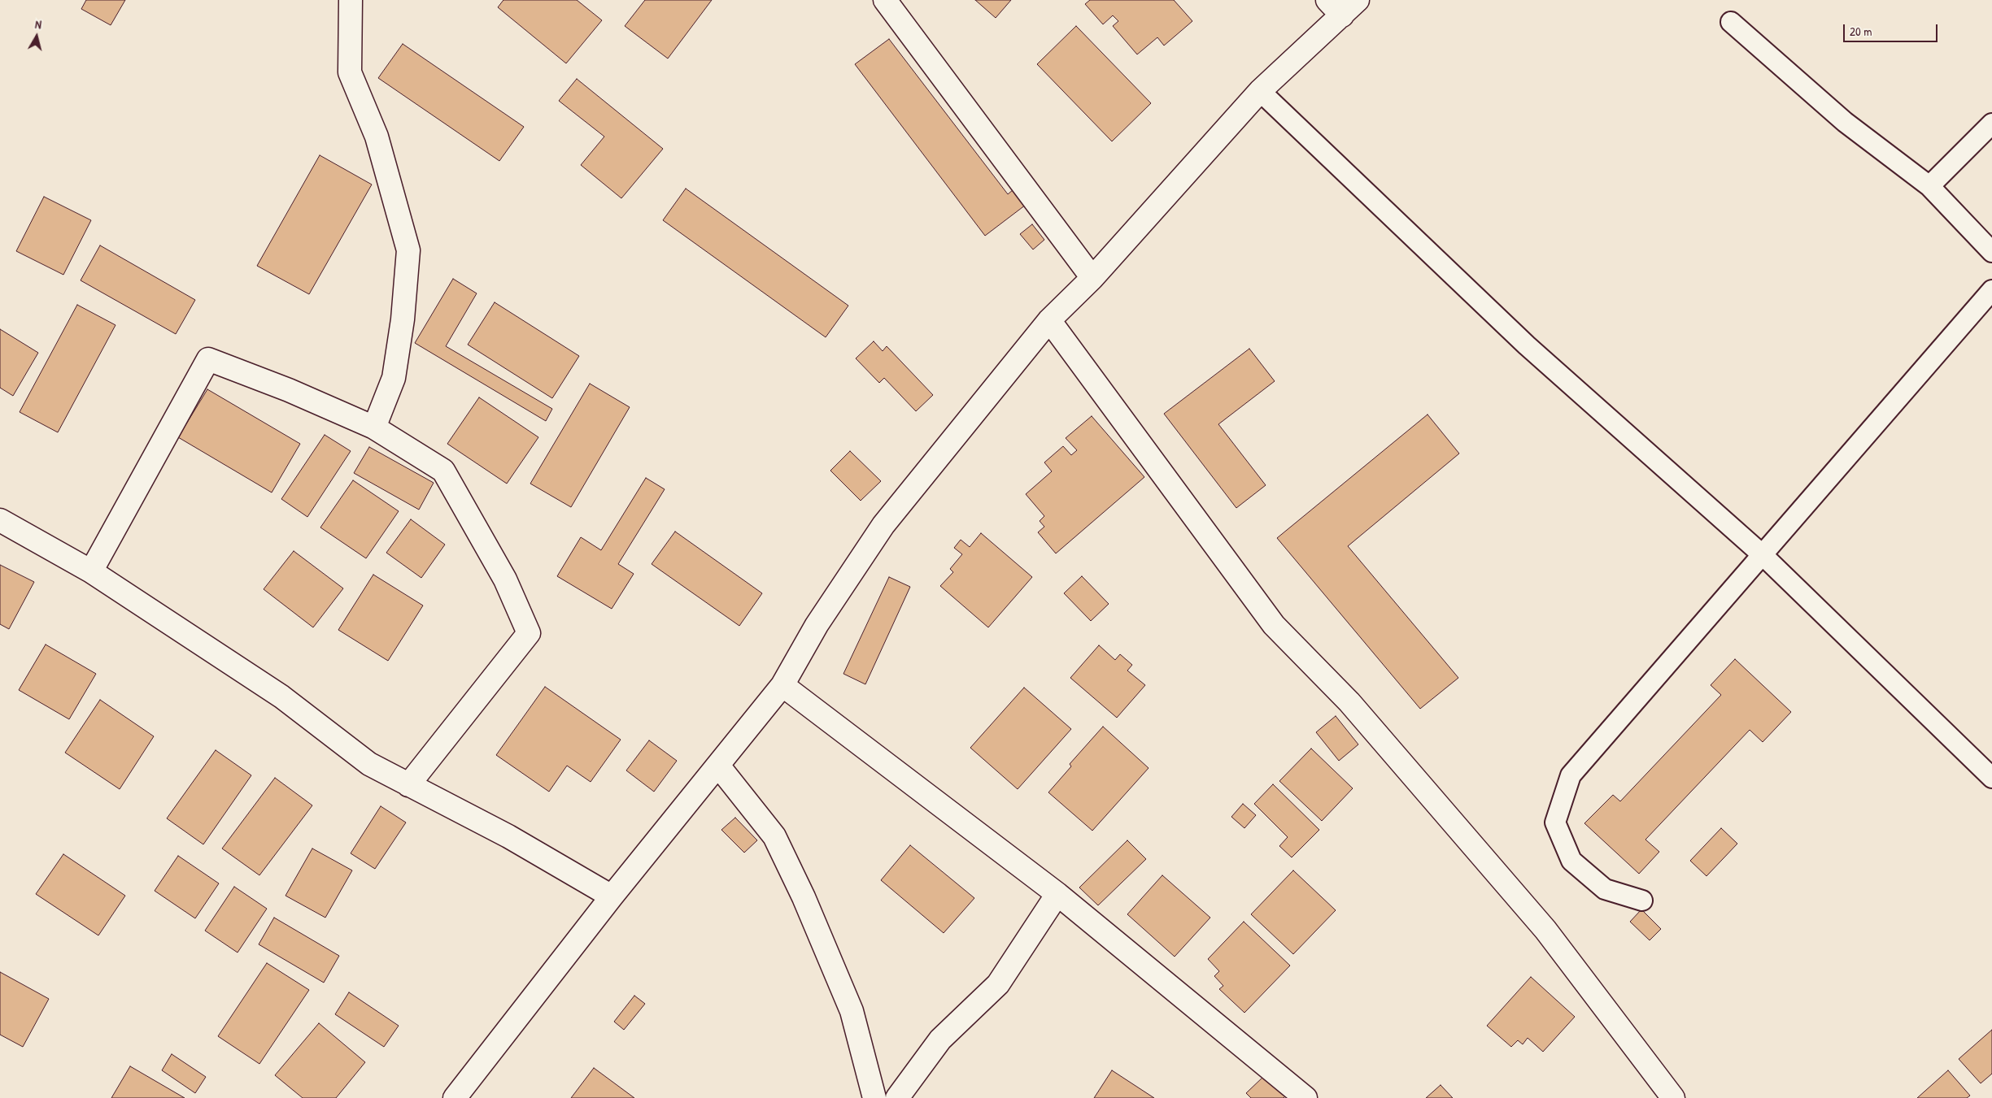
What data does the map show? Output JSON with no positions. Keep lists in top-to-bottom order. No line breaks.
{"scale_bar":"20 m","north":"top"}
